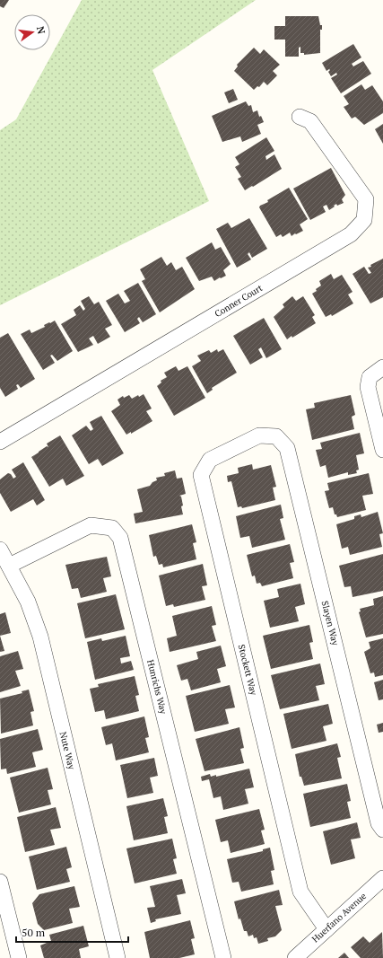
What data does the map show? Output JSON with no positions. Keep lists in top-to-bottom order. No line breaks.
{"streets":{"street":["Conner Court","Slayen Way","Stockett Way","Hunrichs Way","Nute Way","Huerfano Avenue"]},"crossings":[["Slayen Way","Stockett Way"],["Stockett Way","Huerfano Avenue"],["Hunrichs Way","Nute Way"]],"scale_bar":"50 m","north":"right"}
